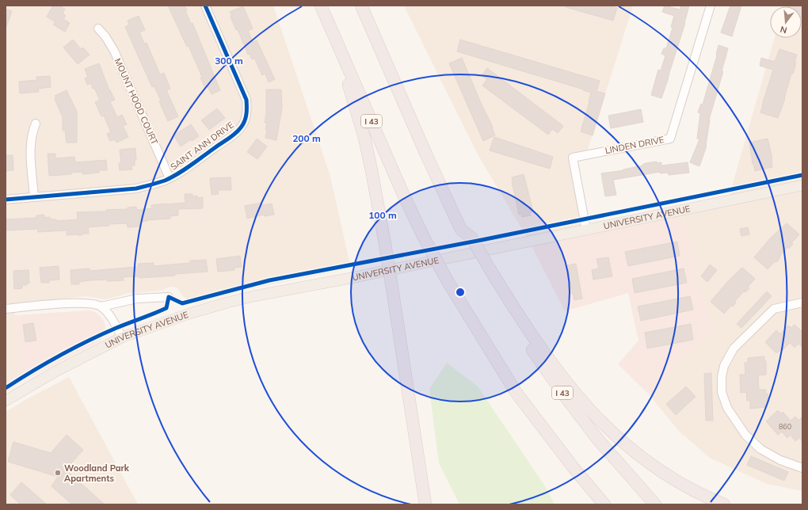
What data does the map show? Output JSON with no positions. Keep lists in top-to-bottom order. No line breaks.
{"streets":{"highway":["I 43"],"main road":["UNIVERSITY AVENUE"],"street":["MOUNT HOOD COURT","LINDEN DRIVE","SAINT ANN DRIVE"]},"crossings":[["MOUNT HOOD COURT","SAINT ANN DRIVE"],["LINDEN DRIVE","UNIVERSITY AVENUE"]],"places":["Woodland Park Apartments"],"house_numbers":["860"],"north":"bottom","rings":["300 m","200 m","100 m"]}
